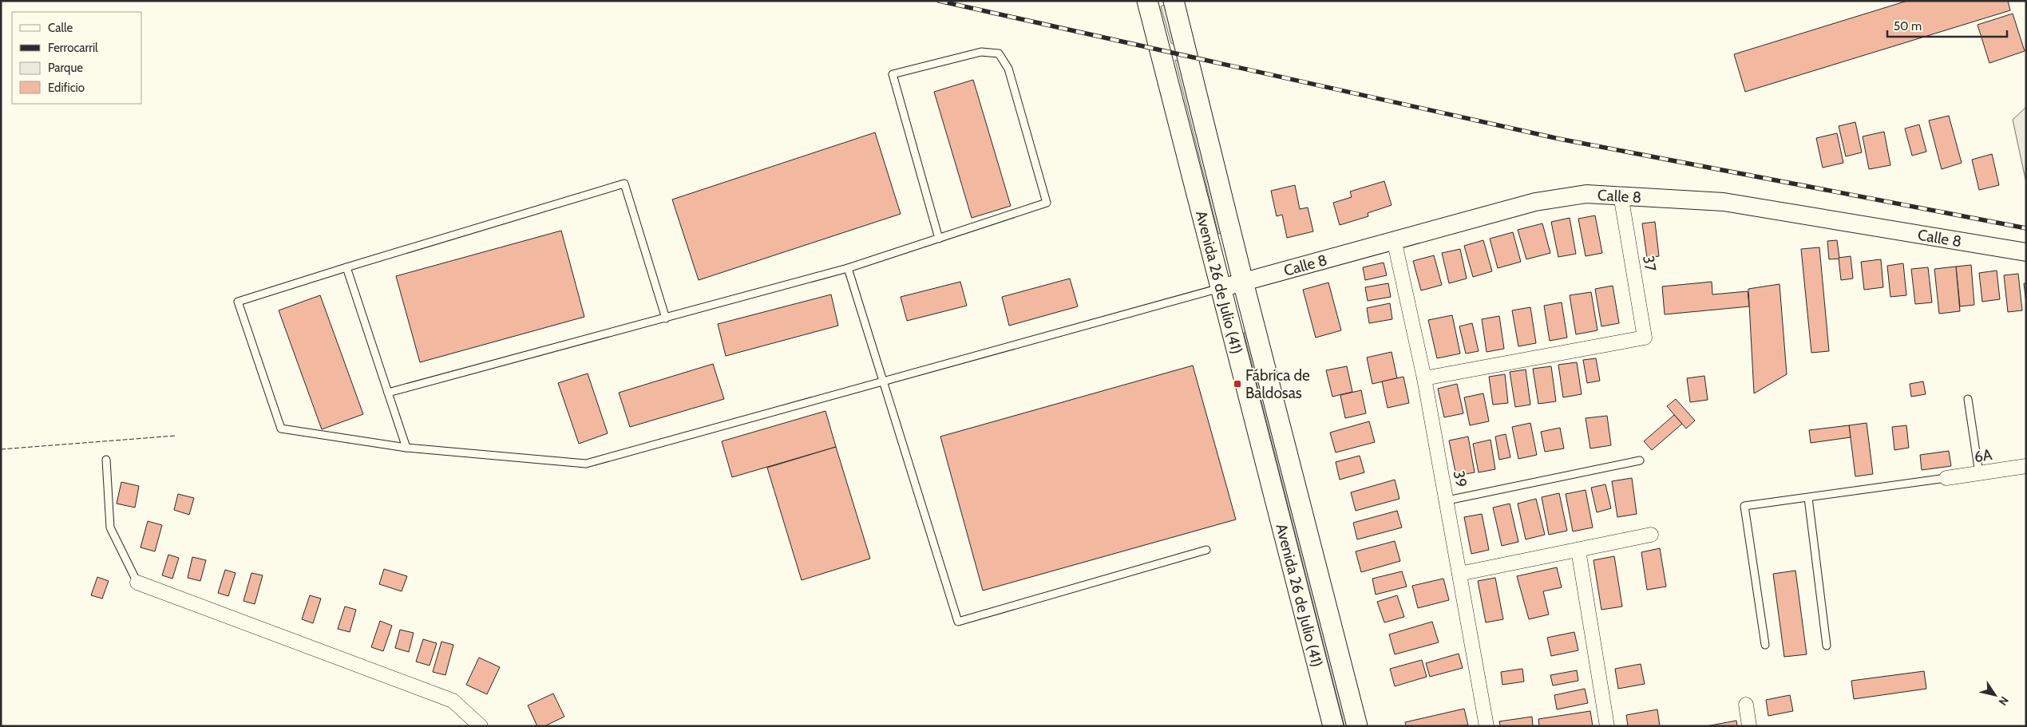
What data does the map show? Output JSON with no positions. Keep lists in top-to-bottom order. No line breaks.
{"streets":{"main road":["Avenida 26 de Julio (41)"],"street":["Calle 8","37","6A","39"]},"crossings":[["Calle 8","37"],["Calle 8","Avenida 26 de Julio (41)"],["Calle 8","39"],["37","39"]],"places":{"transit":["Fábrica de Baldosas"]},"legend":["Calle","Ferrocarril","Parque","Edificio"],"scale_bar":"50 m","north":"bottom right"}
